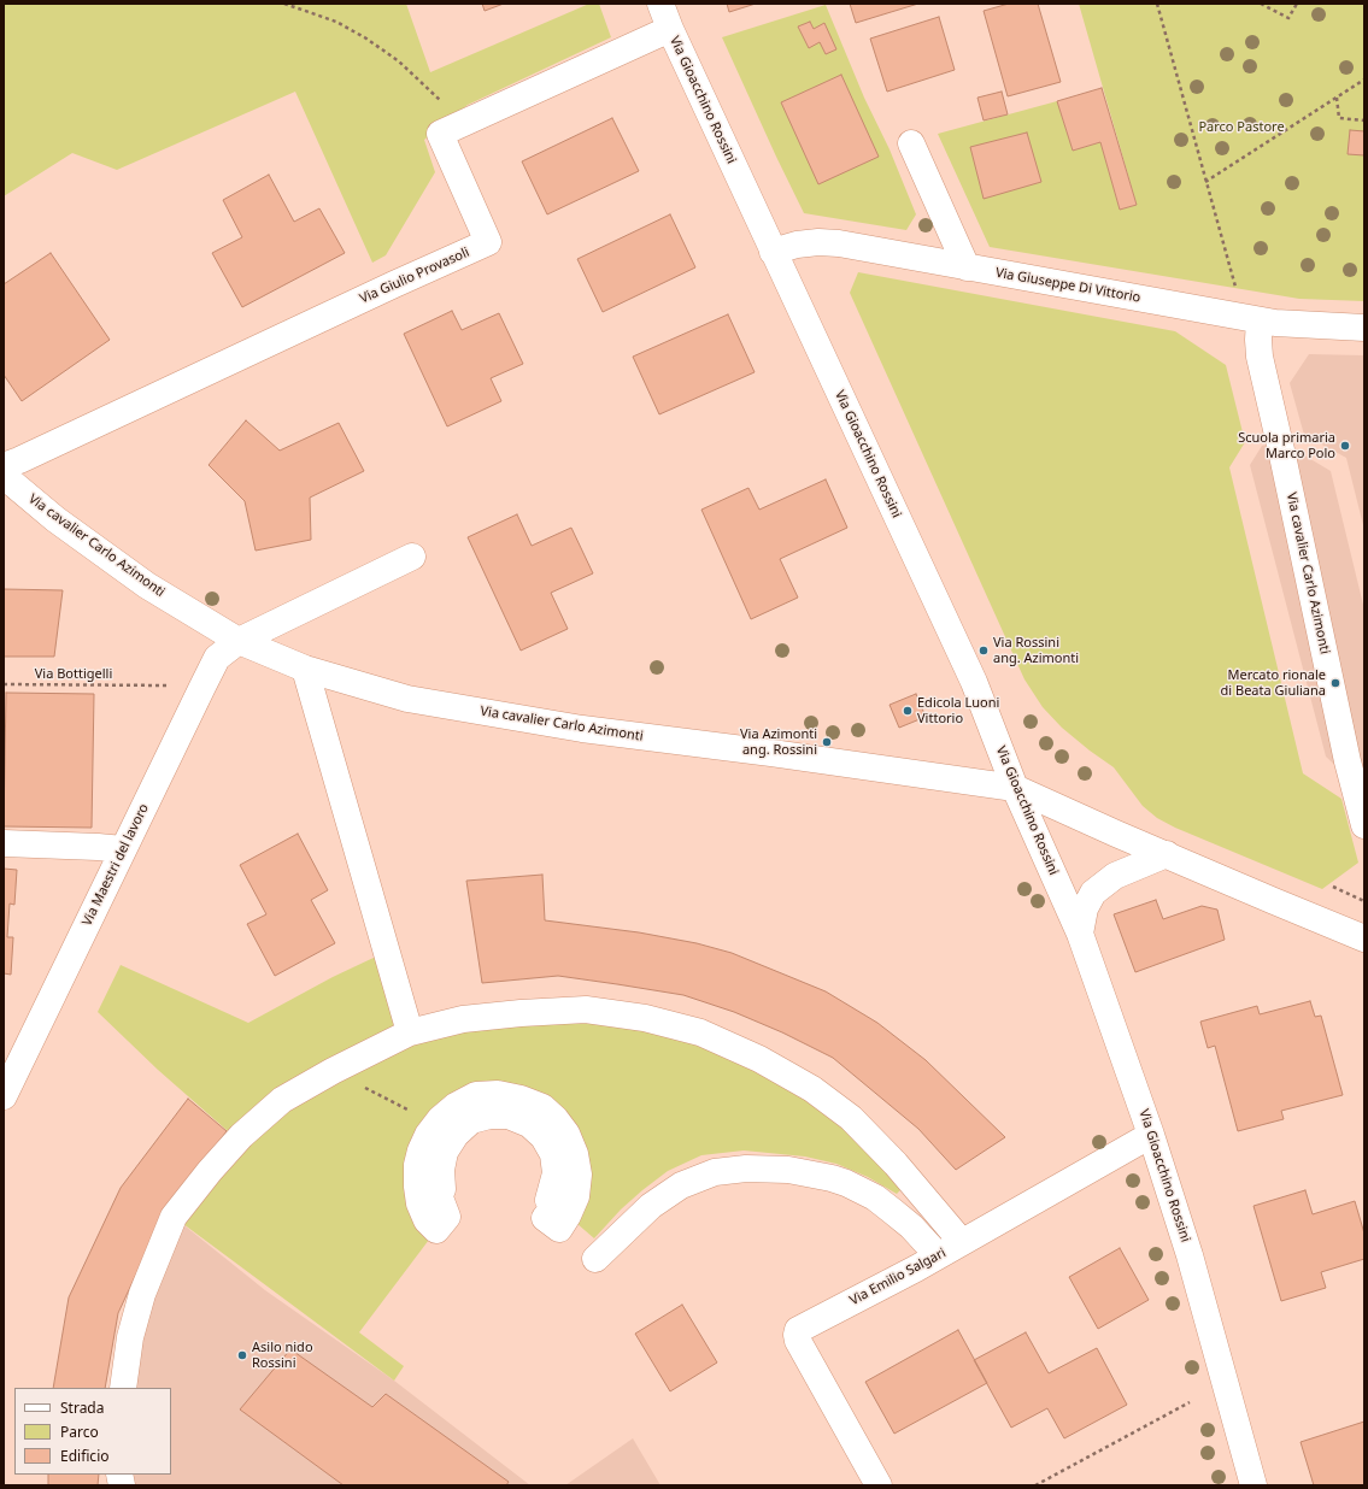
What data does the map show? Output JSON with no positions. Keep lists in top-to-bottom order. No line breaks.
{"streets":{"street":["Via Gioacchino Rossini","Via Giulio Provasoli","Via Giuseppe Di Vittorio","Via cavalier Carlo Azimonti","Via Maestri del lavoro","Via Emilio Salgari"],"path":["Via Bottigelli"]},"crossings":[["Via Gioacchino Rossini","Via Giulio Provasoli"],["Via Gioacchino Rossini","Via Giuseppe Di Vittorio"],["Via Gioacchino Rossini","Via cavalier Carlo Azimonti"],["Via Gioacchino Rossini","Via Emilio Salgari"],["Via Giuseppe Di Vittorio","Via cavalier Carlo Azimonti"],["Via cavalier Carlo Azimonti","Via Maestri del lavoro"]],"parks":["Parco Pastore"],"places":["Scuola primaria Marco Polo","Via Rossini ang. Azimonti","Mercato rionale di Beata Giuliana","Edicola Luoni Vittorio","Via Azimonti ang. Rossini","Asilo nido Rossini"],"legend":["Strada","Parco","Edificio"]}
